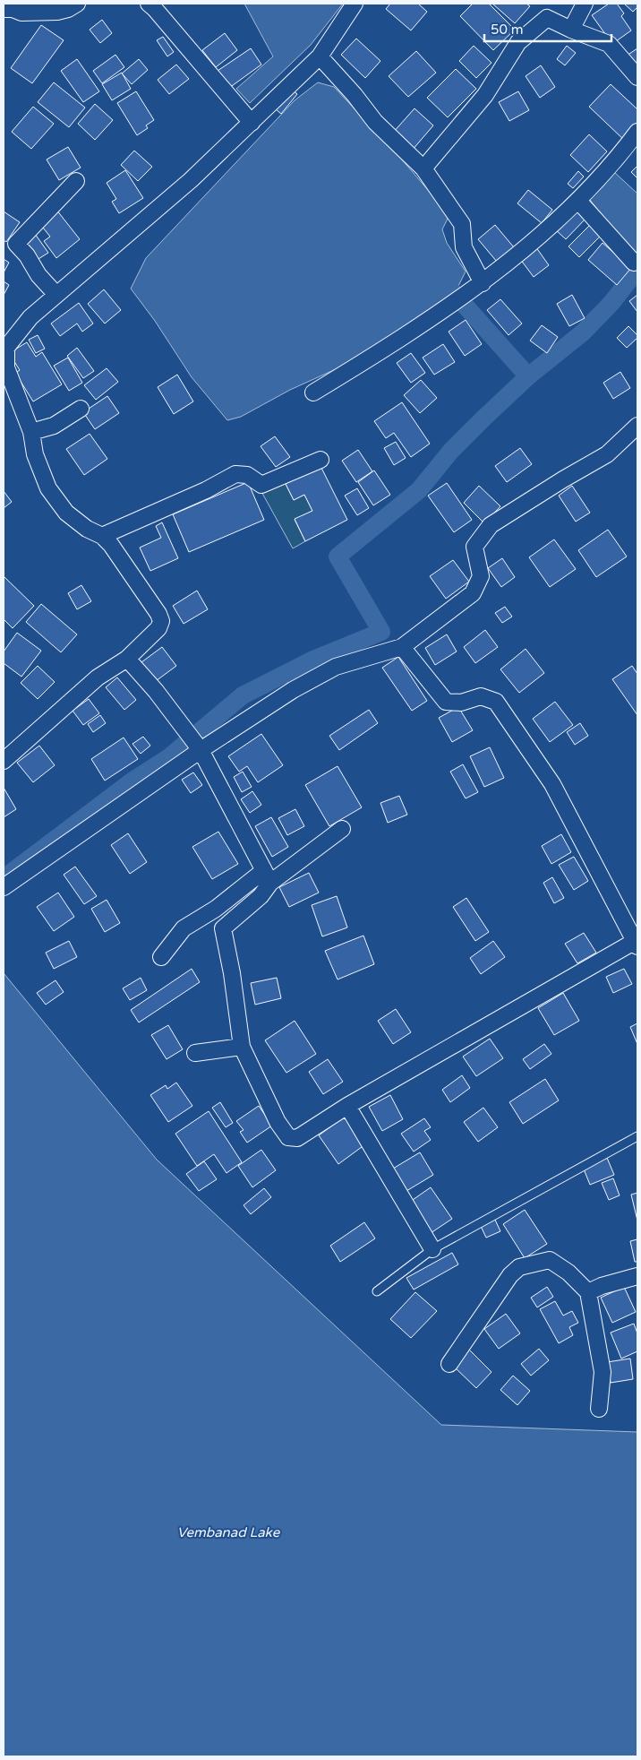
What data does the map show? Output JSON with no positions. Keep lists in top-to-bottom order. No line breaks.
{"water":["Vembanad Lake"],"scale_bar":"50 m"}
